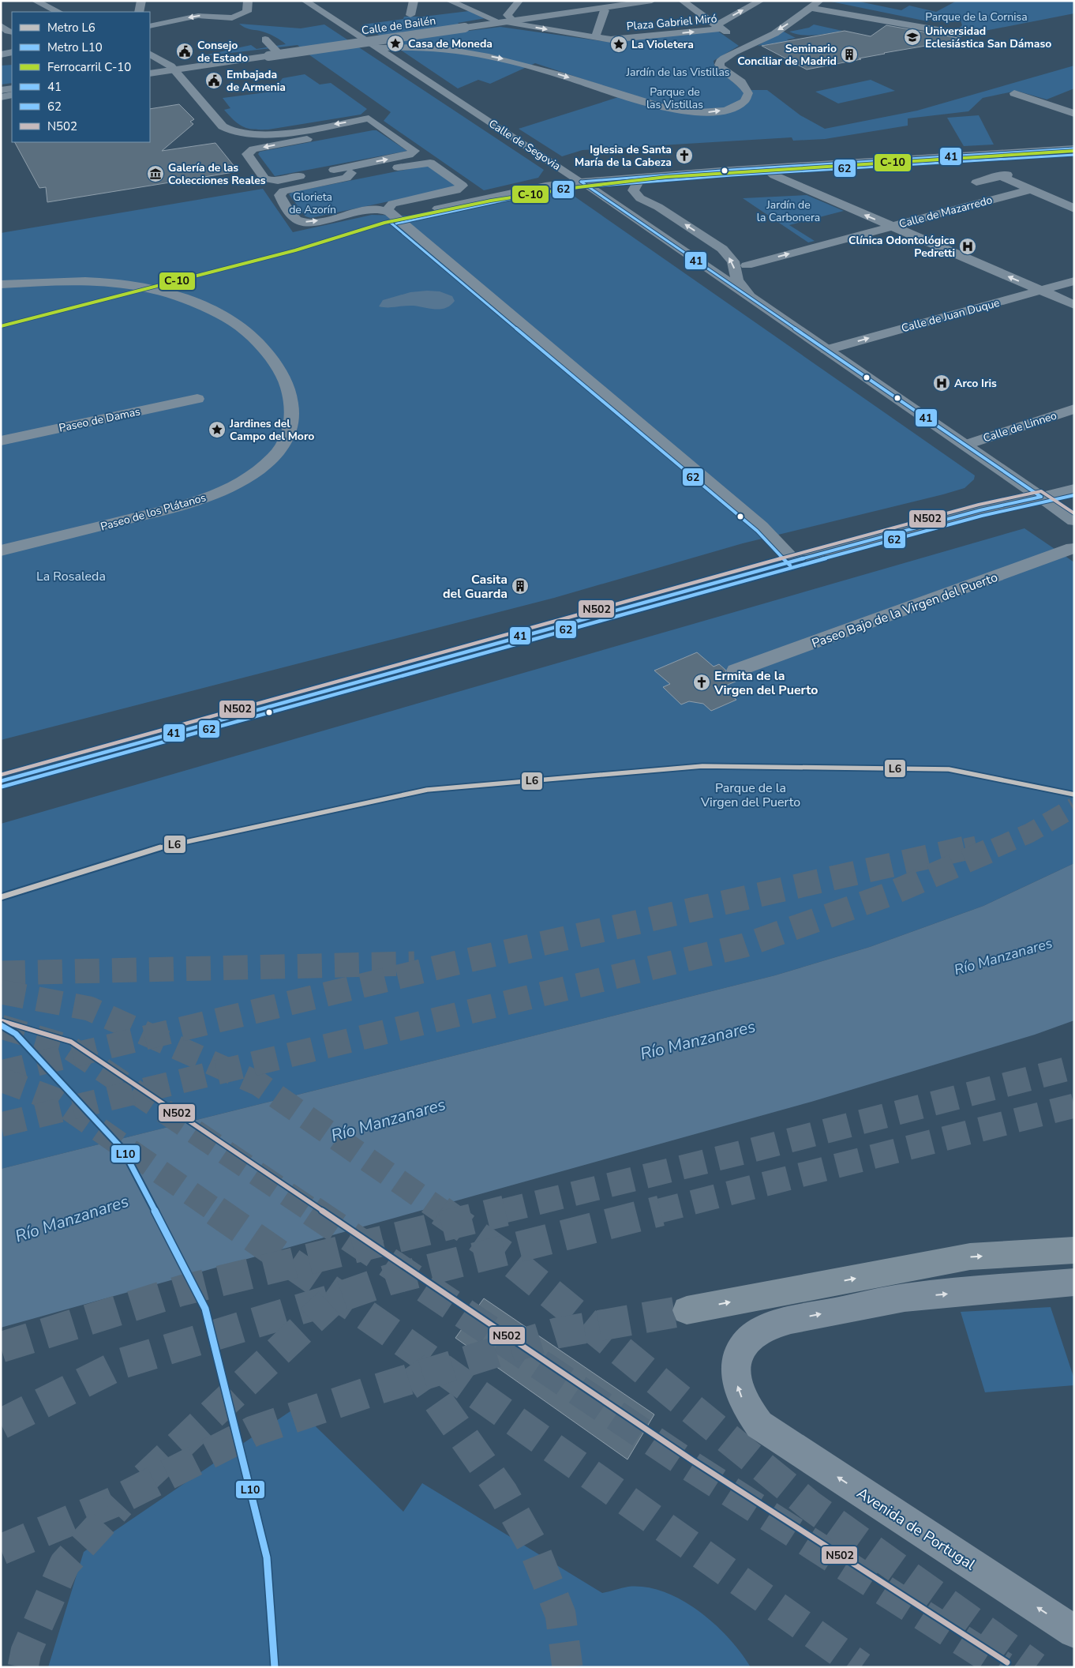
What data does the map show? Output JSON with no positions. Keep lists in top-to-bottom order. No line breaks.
{"streets":{"main road":["Calle de Bailén","Calle de Segovia"],"street":["Plaza Gabriel Miró","Calle de Mazarredo","Calle de Juan Duque","Paseo de Damas","Calle de Linneo","Paseo de los Plátanos","Paseo Bajo de la Virgen del Puerto","Avenida de Portugal"]},"crossings":[["Plaza Gabriel Miró","Calle de Bailén"],["Calle de Segovia","Calle de Juan Duque"],["Calle de Segovia","Calle de Linneo"]],"one_way":["Calle de Mazarredo","Calle de Juan Duque"],"water":["Río Manzanares"],"parks":["Parque de la Cornisa","Jardín de las Vistillas","Parque de las Vistillas","Glorieta de Azorín","Jardín de la Carbonera","La Rosaleda","Parque de la Virgen del Puerto"],"places":{"school or university":["Universidad Eclesiástica San Dámaso"],"place":["Casa de Moneda","La Violetera","Jardines del Campo del Moro"],"public building":["Consejo de Estado","Embajada de Armenia"],"building":["Seminario Conciliar de Madrid","Casita del Guarda"],"church":["Iglesia de Santa María de la Cabeza","Ermita de la Virgen del Puerto"],"museum":["Galería de las Colecciones Reales"],"hospital":["Clínica Odontológica Pedretti","Arco Iris"]},"lines":["transit line 41","rail line C-10","transit line 62","transit line N502","metro line L6","metro line L10"],"legend":["Metro L6","Metro L10","Ferrocarril C-10","41","62","N502"]}
